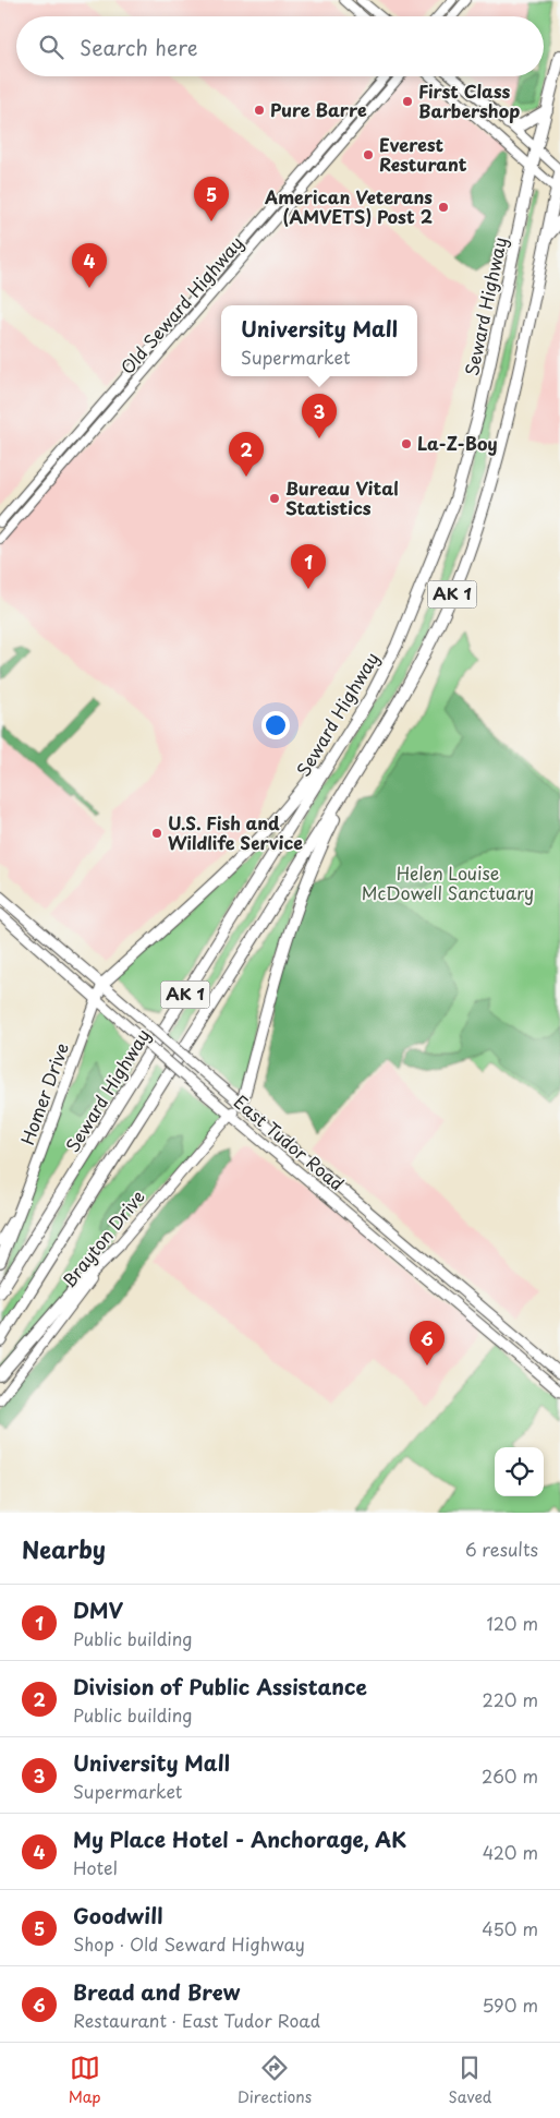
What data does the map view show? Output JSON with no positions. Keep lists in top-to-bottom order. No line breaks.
{"streets":{"highway":["Seward Highway","AK 1"],"main road":["Old Seward Highway","Homer Drive","East Tudor Road","Brayton Drive"]},"crossings":[["Homer Drive","East Tudor Road"],["East Tudor Road","Brayton Drive"]],"parks":["Helen Louise McDowell Sanctuary"],"places":["First Class Barbershop","Pure Barre","Everest Resturant","American Veterans (AMVETS) Post 2","La-Z-Boy","Bureau Vital Statistics","U.S. Fish and Wildlife Service"],"page":{"search":"Search here","pins":["5","4","3","2","1","6"],"popup":["University Mall","Supermarket"],"heading":["Nearby","6 results"],"list":[{"mark":"1","name":"DMV","note":"Public building","value":"120 m"},{"mark":"2","name":"Division of Public Assistance","note":"Public building","value":"220 m"},{"mark":"3","name":"University Mall","note":"Supermarket","value":"260 m"},{"mark":"4","name":"My Place Hotel - Anchorage, AK","note":"Hotel","value":"420 m"},{"mark":"5","name":"Goodwill","note":"Shop · Old Seward Highway","value":"450 m"},{"mark":"6","name":"Bread and Brew","note":"Restaurant · East Tudor Road","value":"590 m"}],"nav":["Map","Directions","Saved"]}}
